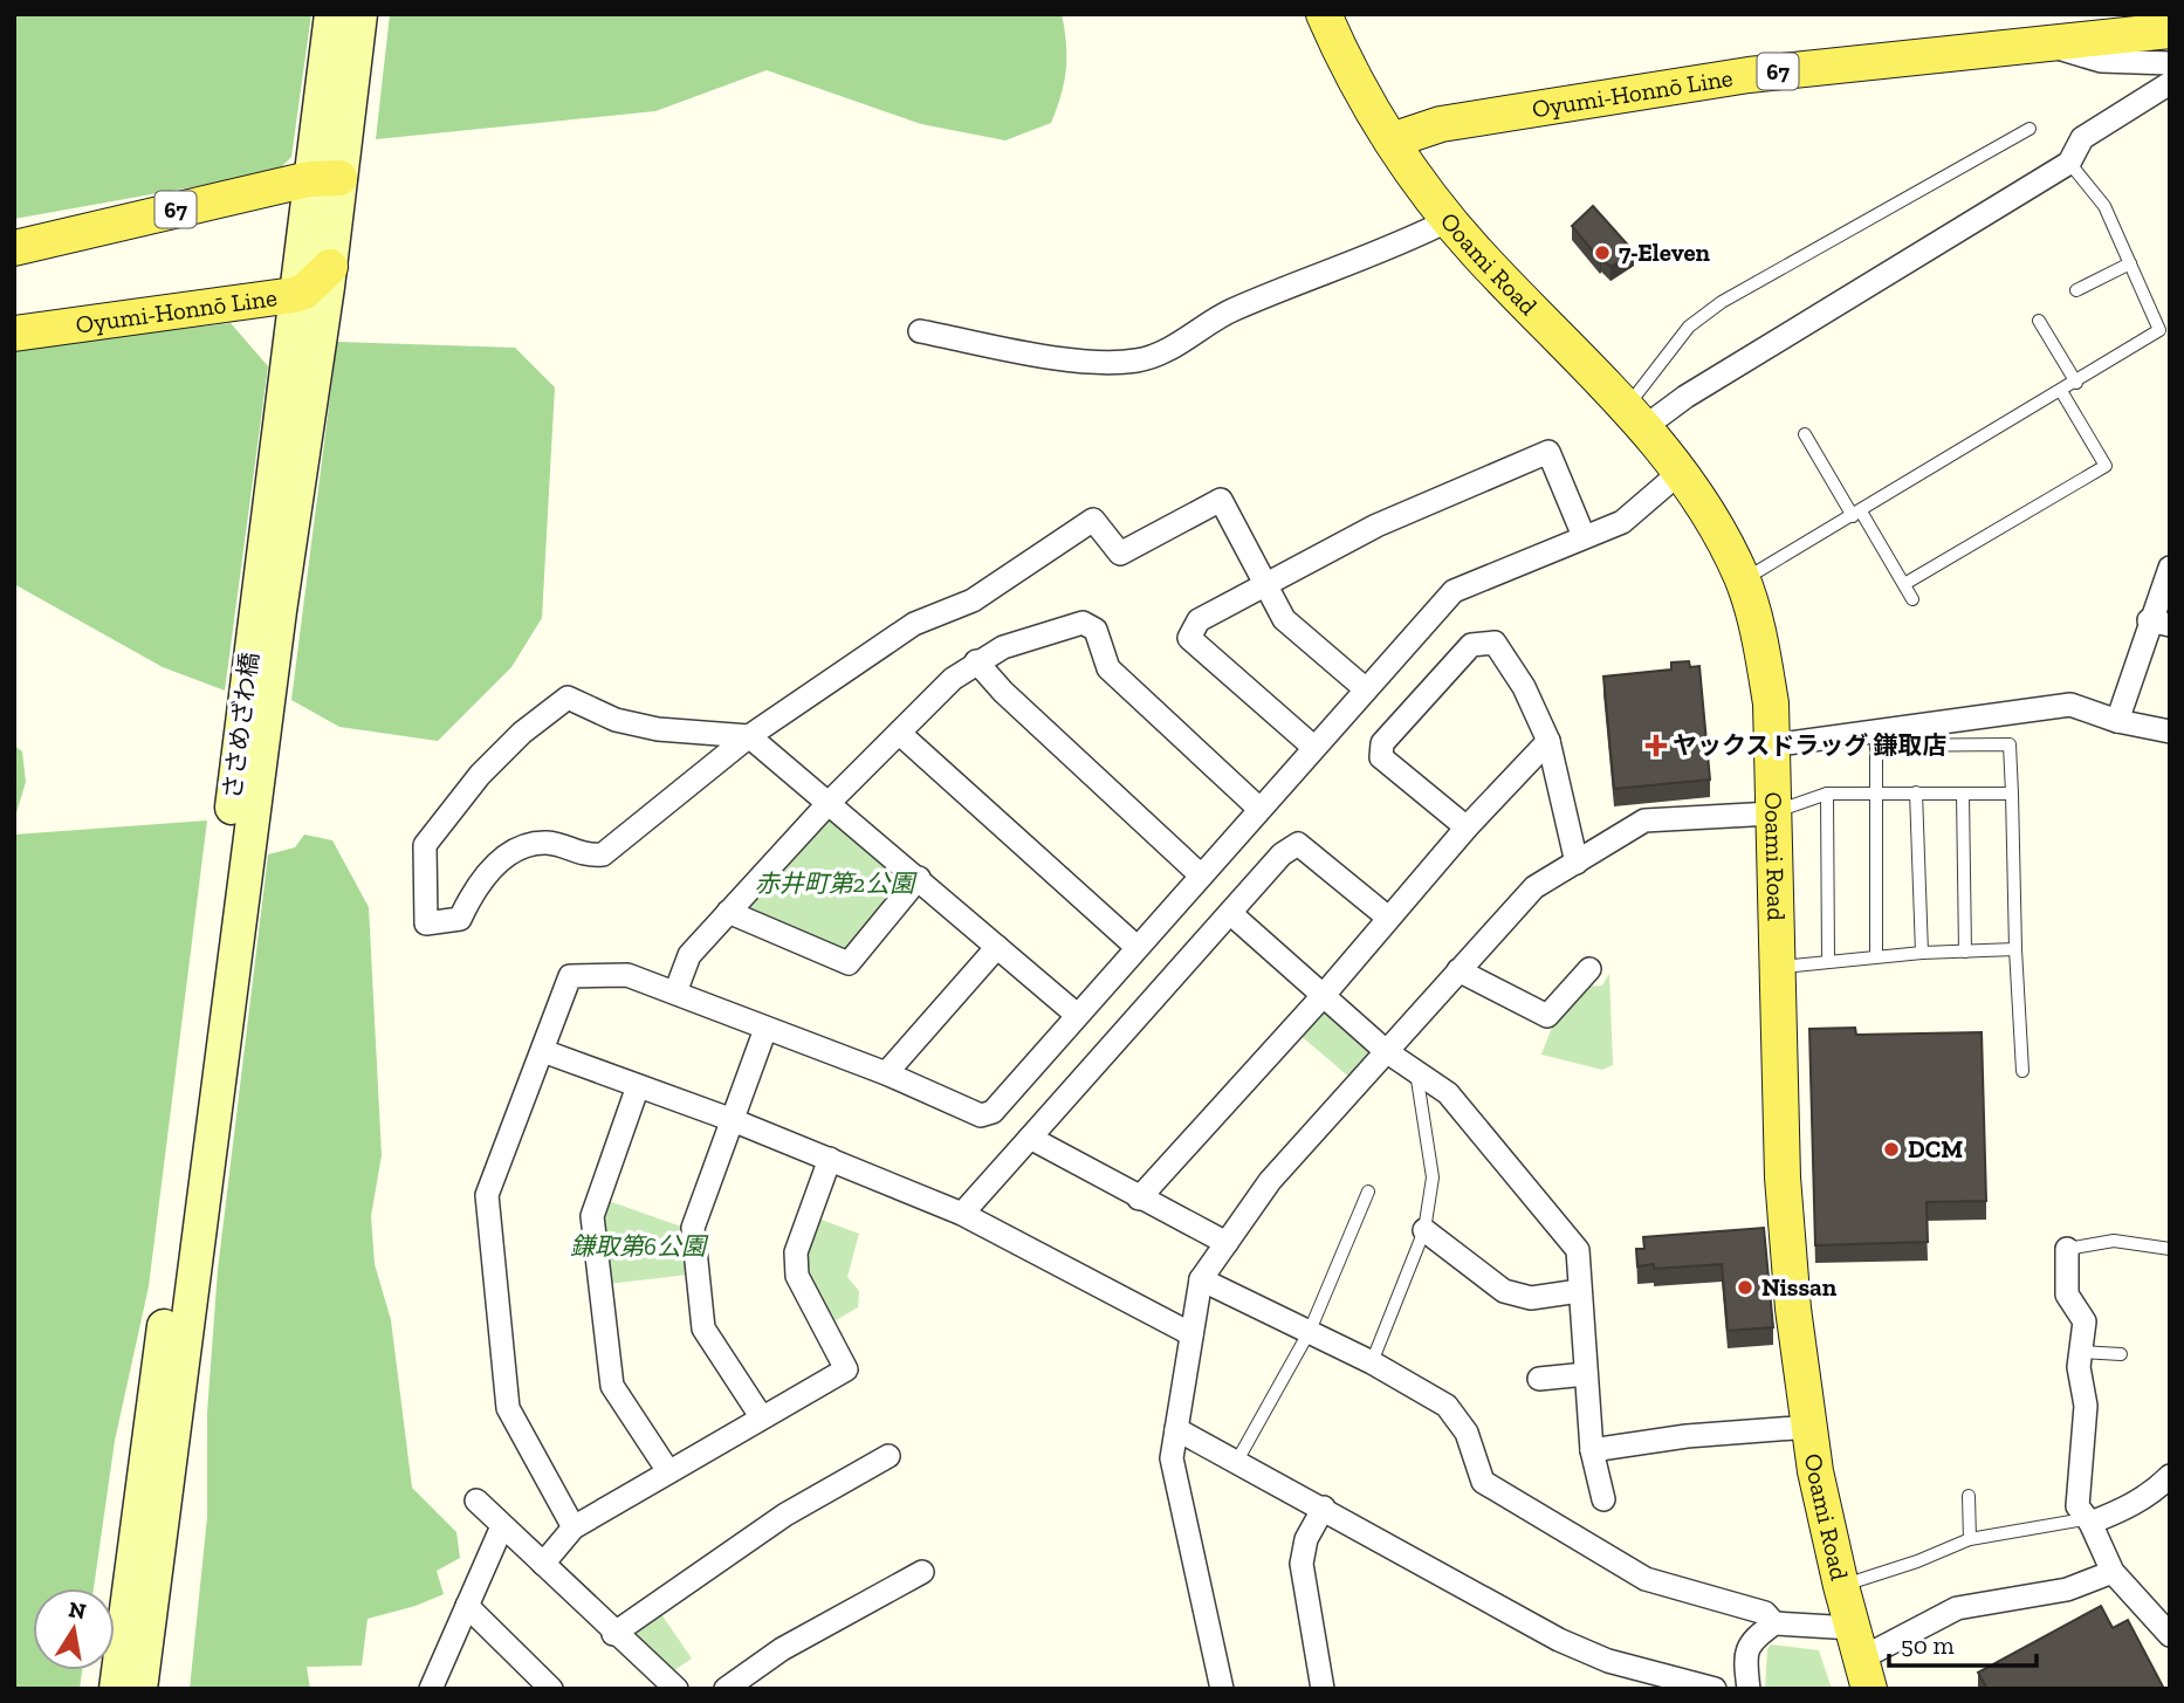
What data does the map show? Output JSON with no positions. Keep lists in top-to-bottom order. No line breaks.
{"streets":{"main road":["67","Oyumi-Honnō Line","Ooami Road"],"street":["ささめざわ橋"]},"crossings":[["Oyumi-Honnō Line","Ooami Road"]],"parks":["赤井町第2公園","鎌取第6公園"],"places":{"other":["7-Eleven","DCM","Nissan"],"health":["ヤックスドラッグ 鎌取店"]},"scale_bar":"50 m","north":"top"}
